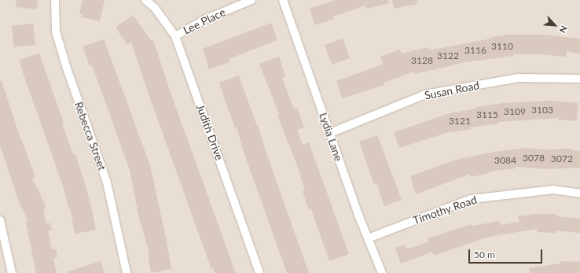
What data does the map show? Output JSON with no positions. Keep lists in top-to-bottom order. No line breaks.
{"streets":{"street":["Lee Place","Susan Road","Judith Drive","Rebecca Street","Lydia Lane","Timothy Road"]},"crossings":[["Lee Place","Judith Drive"],["Susan Road","Lydia Lane"],["Lydia Lane","Timothy Road"]],"house_numbers":["3110","3116","3122","3128","3103","3109","3115","3121","3078","3072","3084"],"scale_bar":"50 m","north":"bottom right"}
